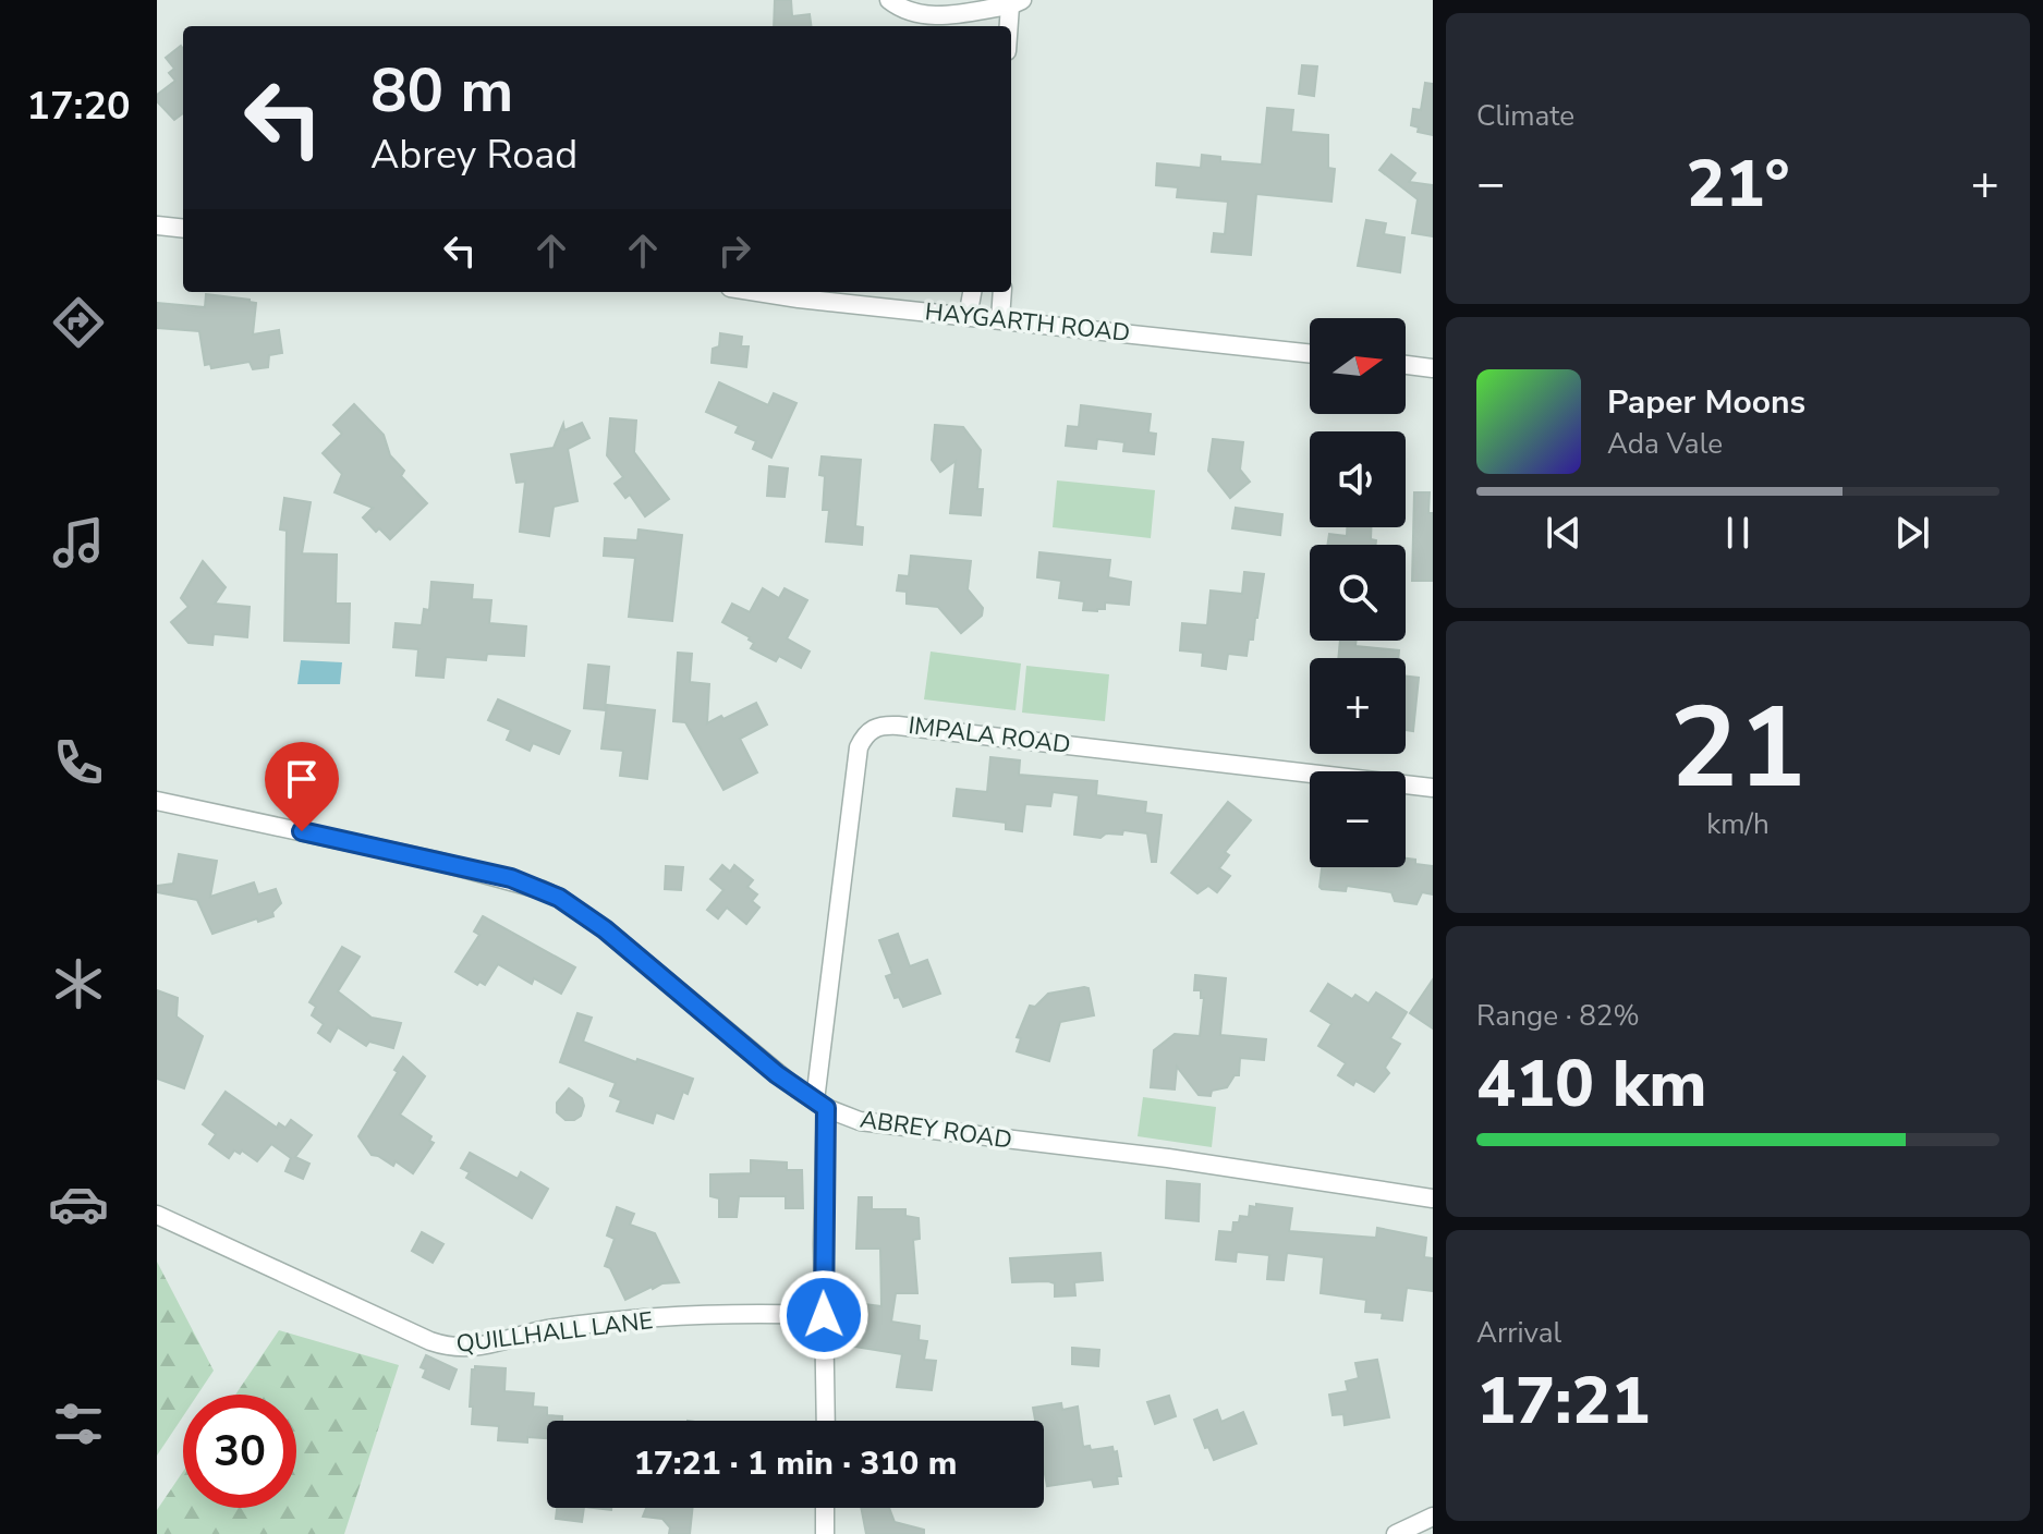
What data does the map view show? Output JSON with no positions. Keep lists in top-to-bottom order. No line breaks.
{"streets":{"street":["HAYGARTH ROAD","IMPALA ROAD","ABREY ROAD","QUILLHALL LANE"]},"crossings":[["IMPALA ROAD","ABREY ROAD"]],"north":"right","page":{"tabs":"17:20","tile":["Climate",["21","km/h"],["Range · 82%","410 km"],["Arrival","17:21"]],"turn":["80 m","Abrey Road"],"heat":["−","21°","+"],"map_buttons":["+","−"],"song":["Paper Moons","Ada Vale"],"limit":"30","trip":"17:21 · 1 min · 310 m"}}
